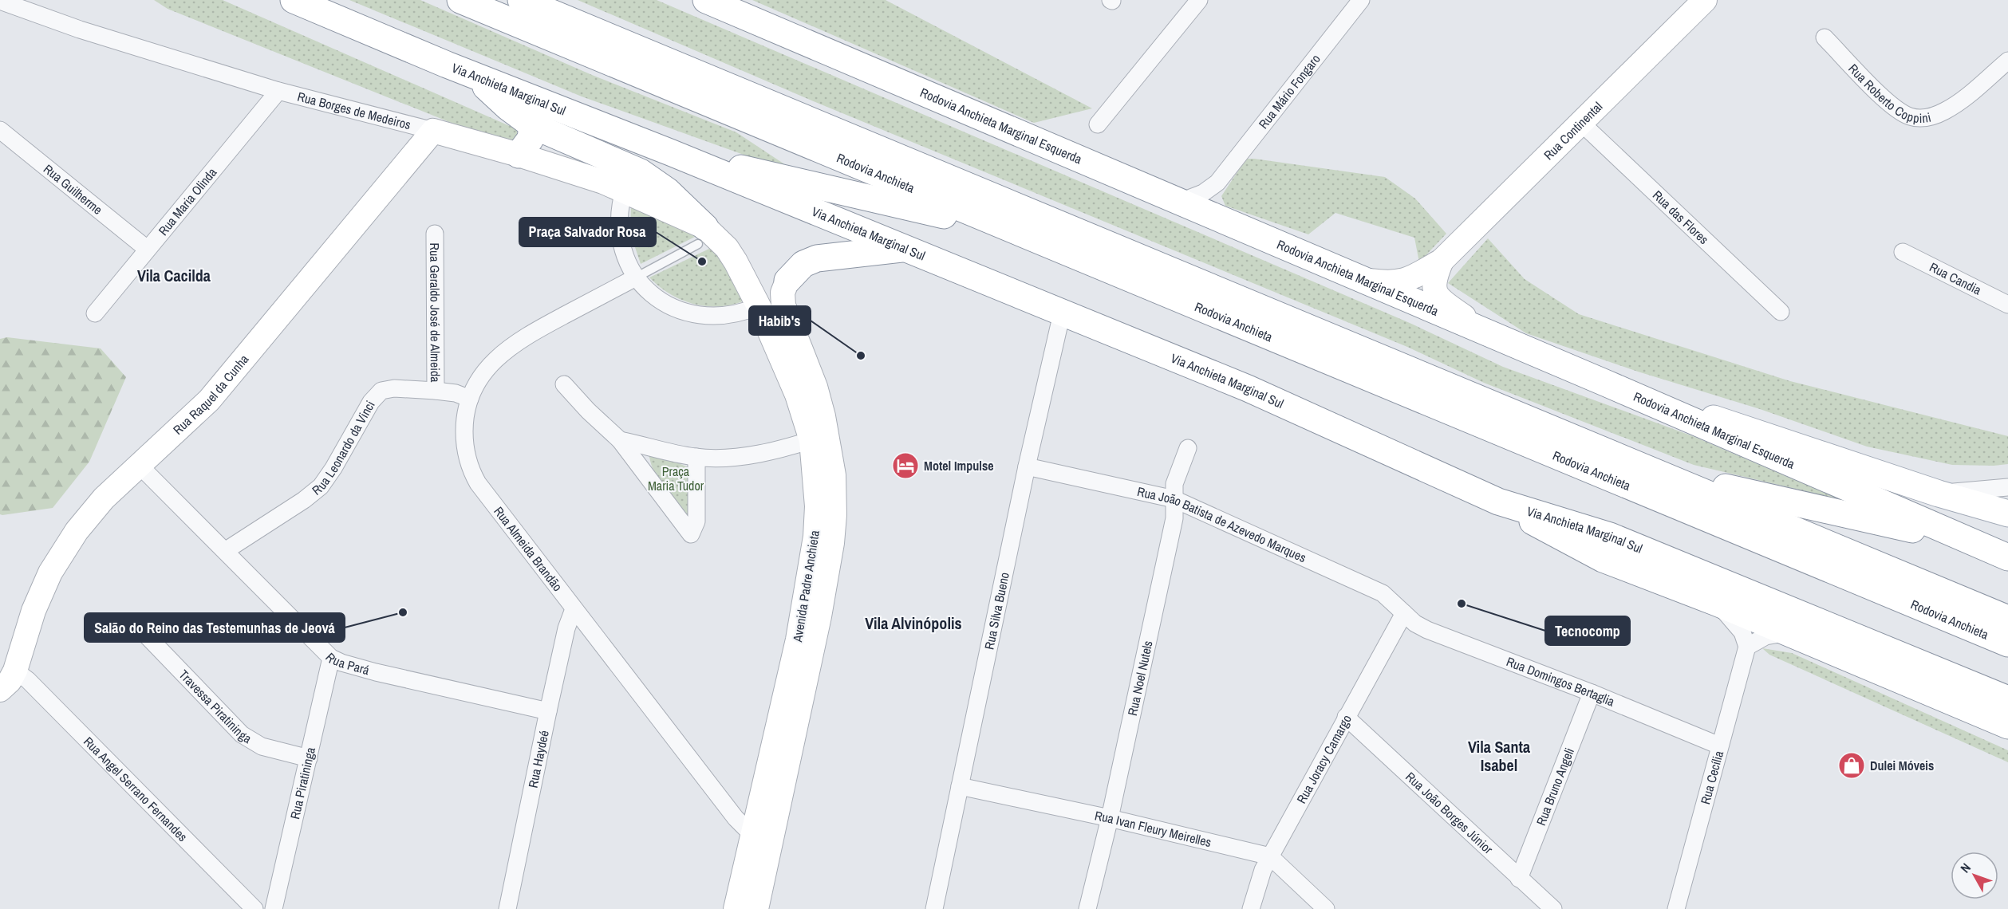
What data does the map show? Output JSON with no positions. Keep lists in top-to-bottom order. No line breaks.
{"streets":{"main road":["Via Anchieta Marginal Sul","Rodovia Anchieta Marginal Esquerda","Rodovia Anchieta"],"street":["Rua Roberto Coppini","Rua Mário Fongaro","Rua Borges de Medeiros","Rua Continental","Rua Guilherme","Rua Maria Olinda","Rua das Flores","Rua Candia","Rua Geraldo José de Almeida","Rua Raquel da Cunha","Rua Leonardo da Vinci","Rua João Batista de Azevedo Marques","Rua Almeida Brandão","Avenida Padre Anchieta","Rua Silva Bueno","Rua Pará","Rua Noel Nutels","Rua Domingos Bertaglia","Travessa Piratininga","Rua Haydeé","Rua Joracy Camargo","Rua Cecília","Rua Piratininga","Rua Bruno Angeli","Rua Angel Serrano Fernandes","Rua João Borges Júnior","Rua Ivan Fleury Meirelles"]},"crossings":[["Via Anchieta Marginal Sul","Rua Silva Bueno"],["Rua Mário Fongaro","Rodovia Anchieta Marginal Esquerda"],["Rua Borges de Medeiros","Rua Maria Olinda"],["Rua Borges de Medeiros","Rua Raquel da Cunha"],["Rua Borges de Medeiros","Avenida Padre Anchieta"],["Rodovia Anchieta Marginal Esquerda","Rua Continental"],["Rua Continental","Rua das Flores"],["Rua Guilherme","Rua Maria Olinda"],["Rua Geraldo José de Almeida","Rua Leonardo da Vinci"],["Rua Raquel da Cunha","Rua Pará"],["Rua Raquel da Cunha","Rua Angel Serrano Fernandes"],["Rua Leonardo da Vinci","Rua Almeida Brandão"],["Rua Leonardo da Vinci","Rua Pará"],["Rua João Batista de Azevedo Marques","Rua Silva Bueno"],["Rua João Batista de Azevedo Marques","Rua Noel Nutels"],["Rua João Batista de Azevedo Marques","Rua Domingos Bertaglia"],["Rua João Batista de Azevedo Marques","Rua Joracy Camargo"],["Rua Almeida Brandão","Avenida Padre Anchieta"],["Rua Almeida Brandão","Rua Haydeé"],["Rua Silva Bueno","Rua Ivan Fleury Meirelles"],["Rua Pará","Rua Haydeé"],["Rua Pará","Rua Piratininga"],["Rua Noel Nutels","Rua Ivan Fleury Meirelles"],["Rua Domingos Bertaglia","Rua Joracy Camargo"],["Rua Domingos Bertaglia","Rua Cecília"],["Rua Domingos Bertaglia","Rua Bruno Angeli"],["Travessa Piratininga","Rua Piratininga"],["Rua Joracy Camargo","Rua João Borges Júnior"],["Rua Joracy Camargo","Rua Ivan Fleury Meirelles"],["Rua Bruno Angeli","Rua João Borges Júnior"]],"districts":["Vila Cacilda","Vila Alvinópolis","Vila Santa Isabel"],"parks":["Praça Maria Tudor"],"places":{"other":["Praça Salvador Rosa","Habib's","Tecnocomp","Salão do Reino das Testemunhas de Jeová"],"hotel":["Motel Impulse"],"shop":["Dulei Móveis"]},"north":"top left"}
